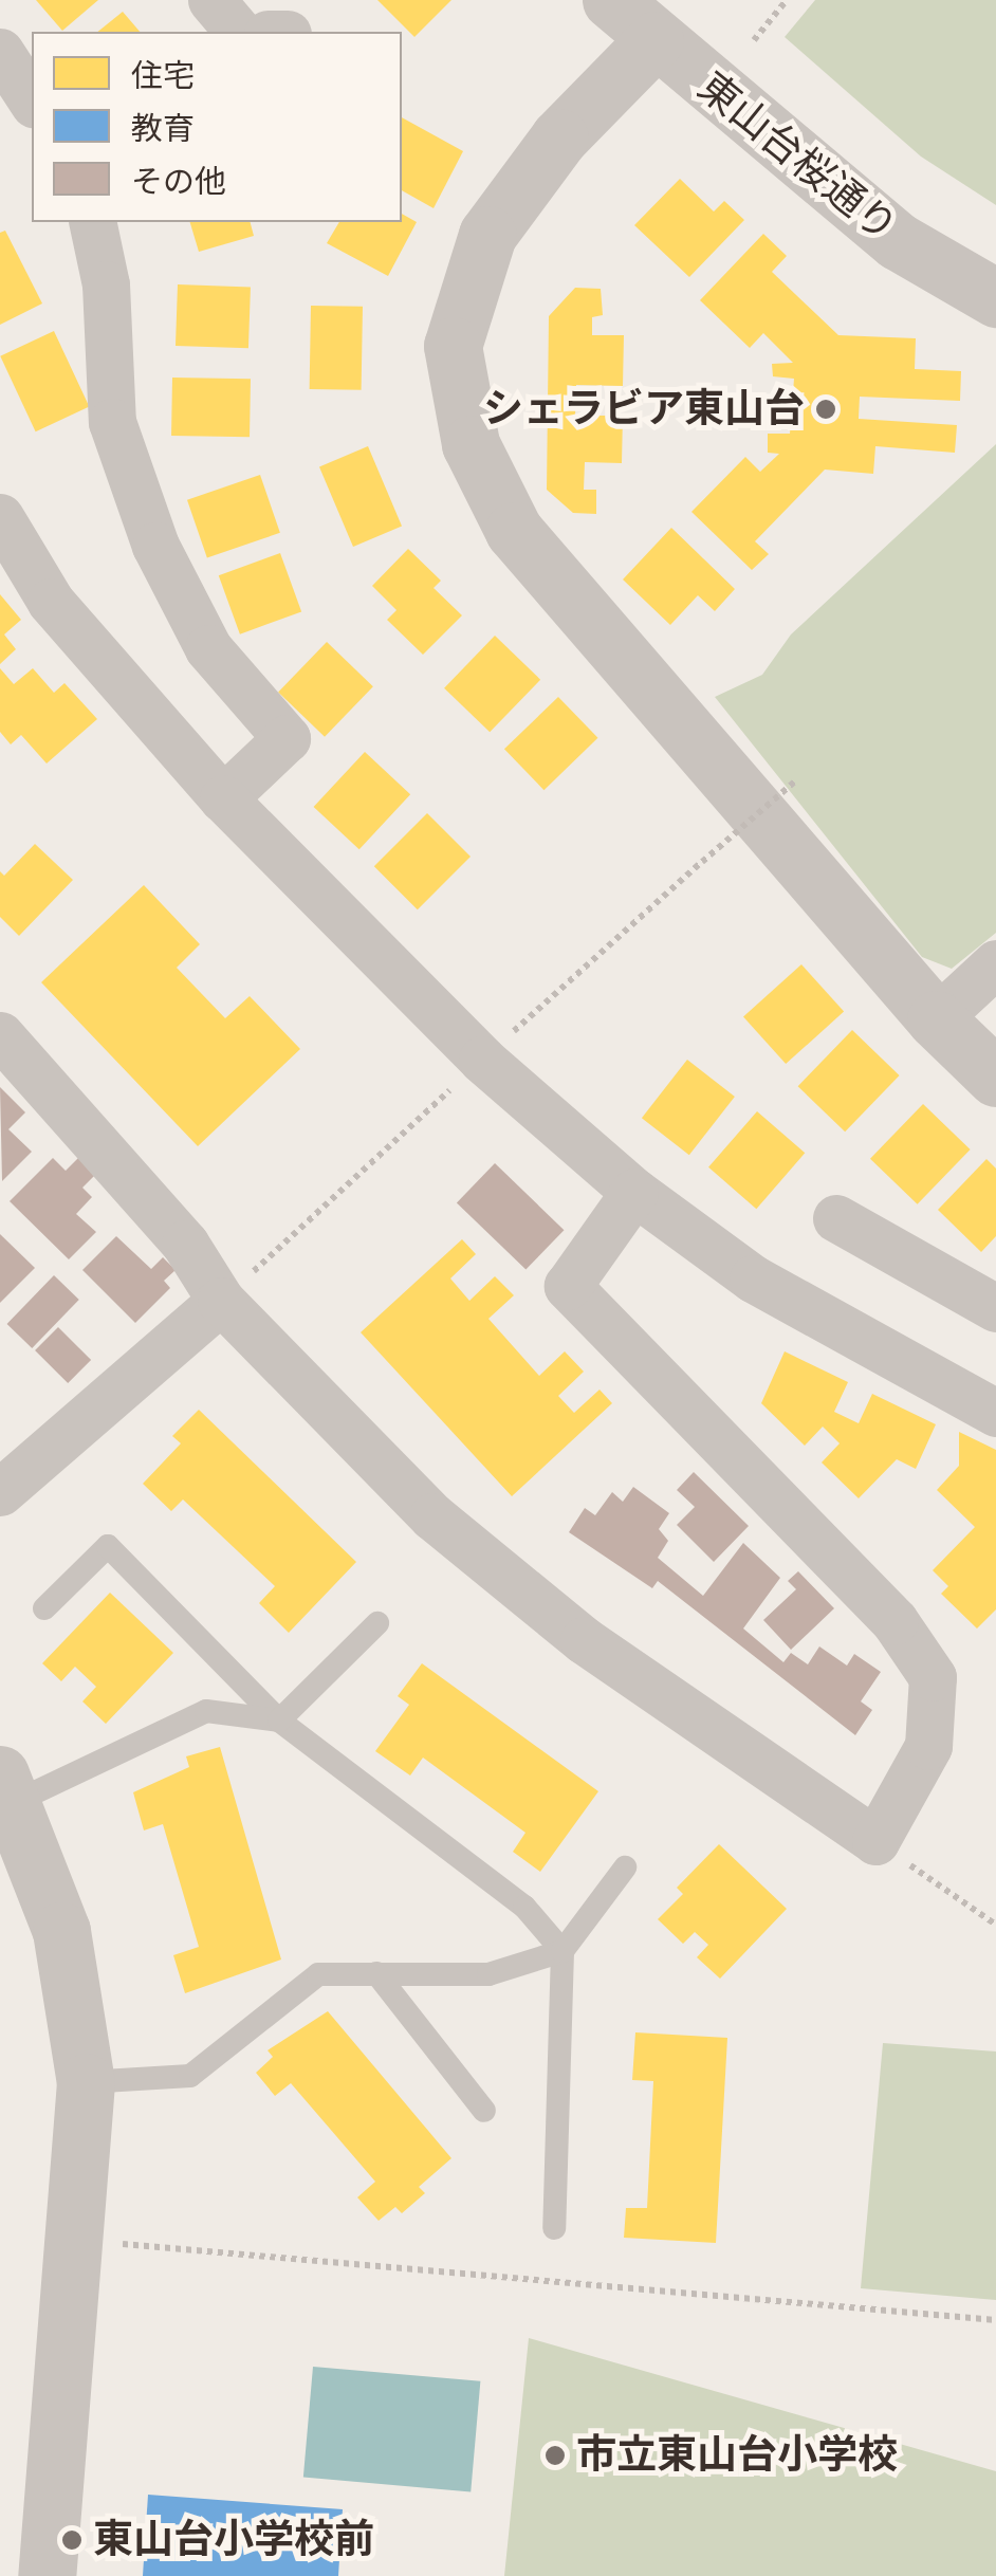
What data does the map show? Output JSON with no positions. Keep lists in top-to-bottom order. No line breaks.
{"streets":{"street":["東山台桜通り"]},"places":["シェラビア東山台","市立東山台小学校","東山台小学校前"],"legend":["住宅","教育","その他"]}
